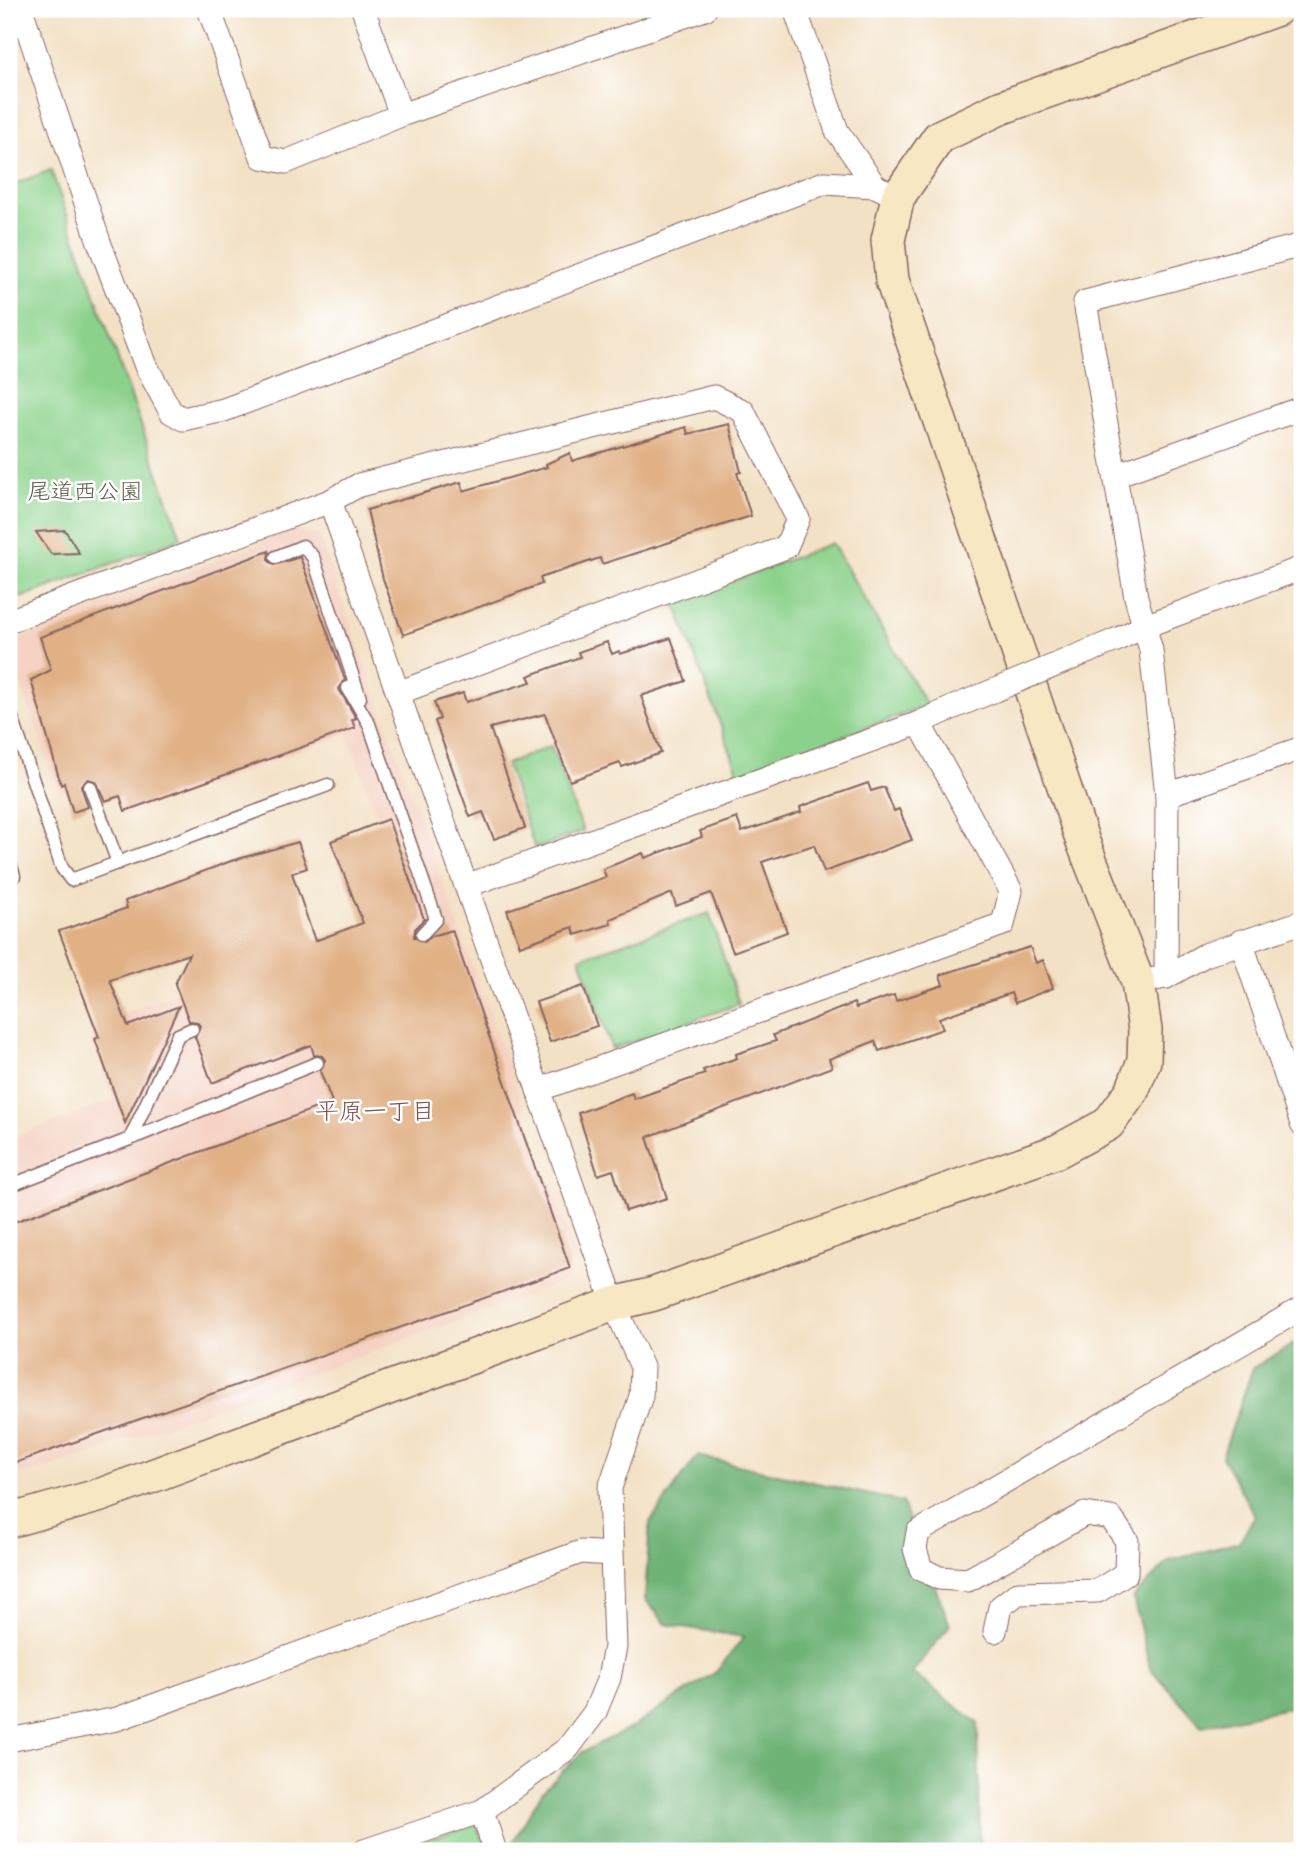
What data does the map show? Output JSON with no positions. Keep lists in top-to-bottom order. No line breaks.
{"districts":["平原一丁目"],"parks":["尾道西公園"]}
